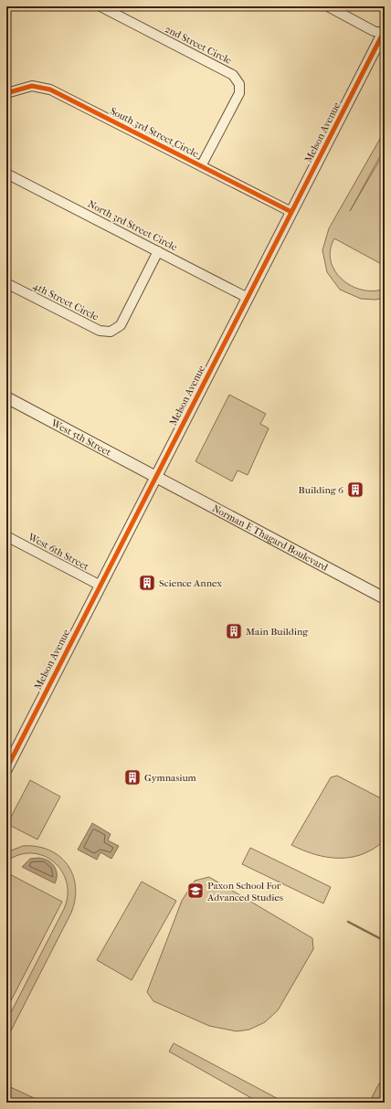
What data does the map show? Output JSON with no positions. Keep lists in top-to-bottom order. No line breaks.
{"streets":{"street":["2nd Street Circle","South 3rd Street Circle","Melson Avenue","North 3rd Street Circle","4th Street Circle","West 5th Street","Norman E Thagard Boulevard","West 6th Street"]},"crossings":[["2nd Street Circle","South 3rd Street Circle"],["South 3rd Street Circle","Melson Avenue"],["Melson Avenue","North 3rd Street Circle"],["Melson Avenue","West 5th Street"],["Melson Avenue","Norman E Thagard Boulevard"],["Melson Avenue","West 6th Street"],["North 3rd Street Circle","4th Street Circle"],["West 5th Street","Norman E Thagard Boulevard"]],"places":{"building":["Building 6","Science Annex","Main Building","Gymnasium"],"school or university":["Paxon School For Advanced Studies"]}}
